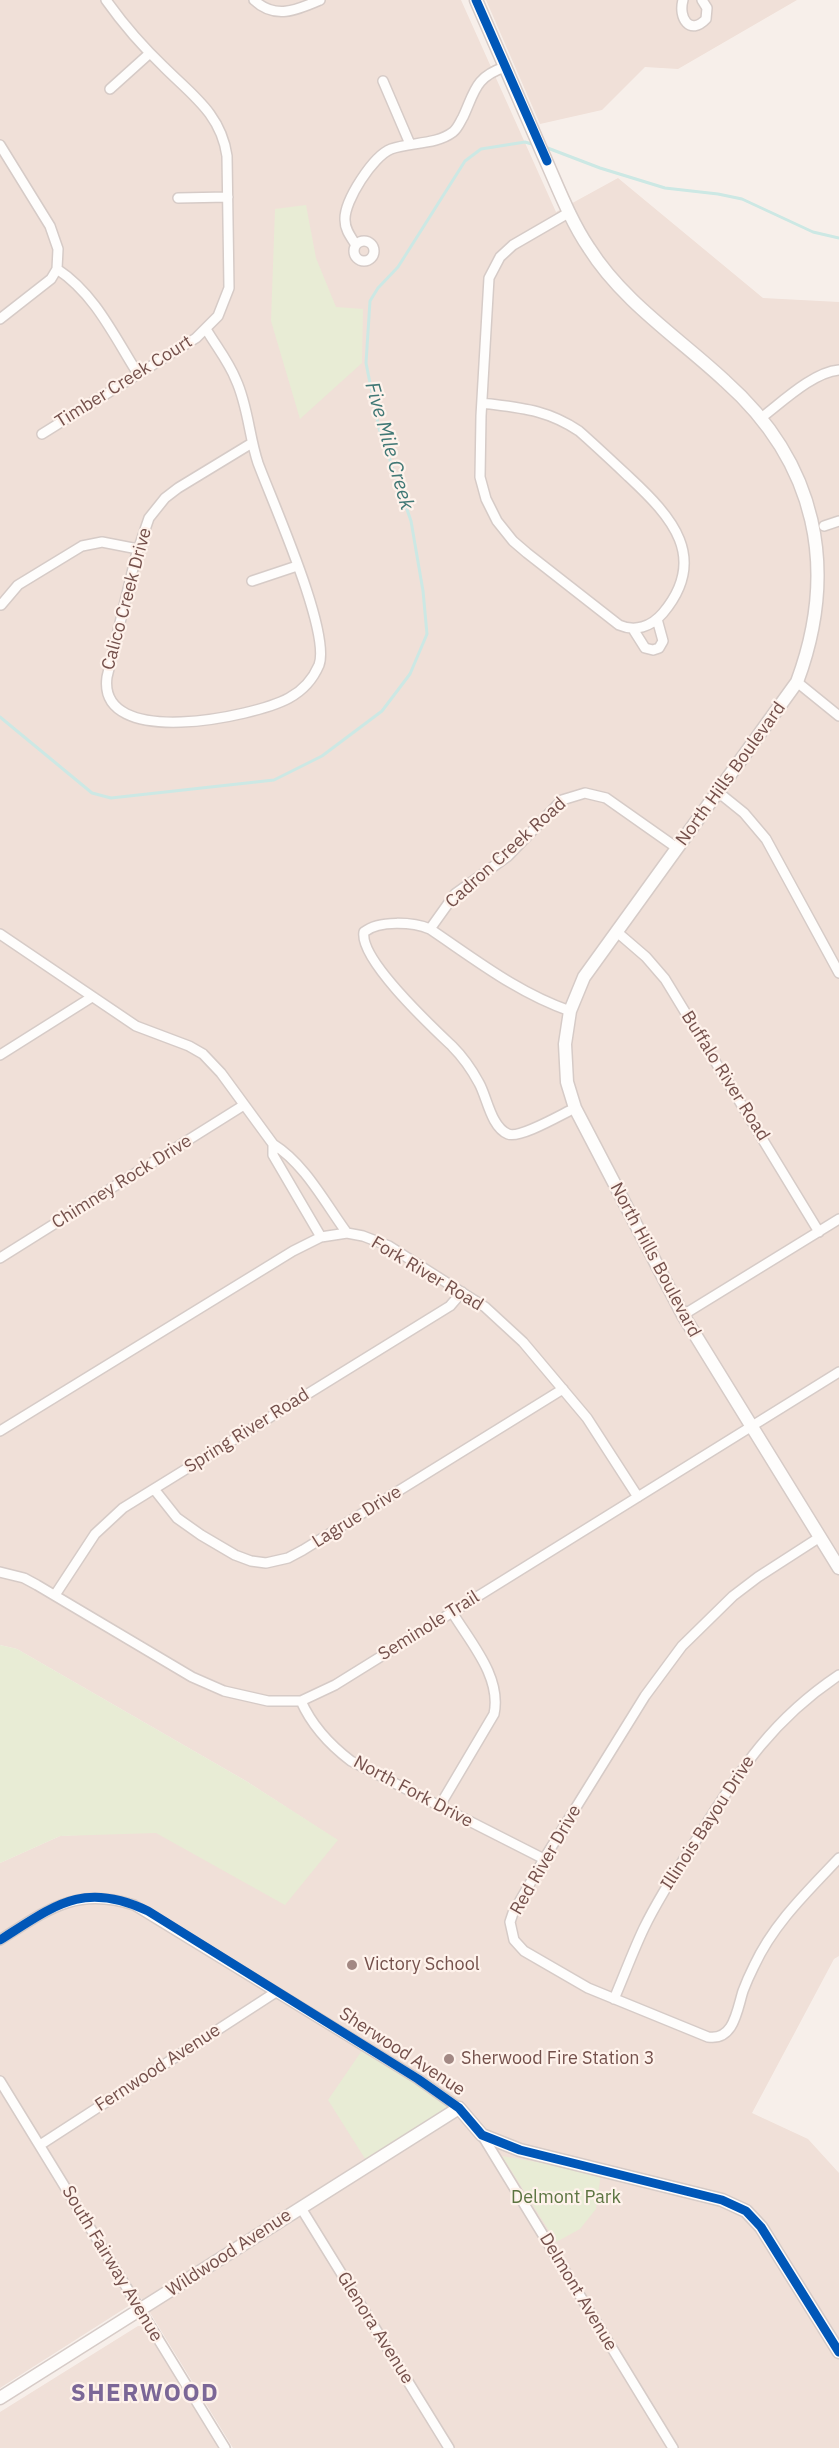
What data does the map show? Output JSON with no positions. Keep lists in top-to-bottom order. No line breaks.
{"streets":{"street":["Timber Creek Court","Calico Creek Drive","North Hills Boulevard","Cadron Creek Road","Buffalo River Road","Chimney Rock Drive","Fork River Road","Spring River Road","Lagrue Drive","Seminole Trail","North Fork Drive","Illinois Bayou Drive","Red River Drive","Sherwood Avenue","Fernwood Avenue","Wildwood Avenue","South Fairway Avenue","Delmont Avenue","Glenora Avenue"]},"crossings":[["Timber Creek Court","Calico Creek Drive"],["North Hills Boulevard","Cadron Creek Road"],["North Hills Boulevard","Buffalo River Road"],["North Hills Boulevard","Seminole Trail"],["North Hills Boulevard","Red River Drive"],["Fork River Road","Spring River Road"],["Fork River Road","Lagrue Drive"],["Fork River Road","Seminole Trail"],["Spring River Road","Lagrue Drive"],["Spring River Road","Seminole Trail"],["Seminole Trail","North Fork Drive"],["North Fork Drive","Red River Drive"],["Illinois Bayou Drive","Red River Drive"],["Sherwood Avenue","Fernwood Avenue"],["Sherwood Avenue","Wildwood Avenue"],["Sherwood Avenue","Delmont Avenue"],["Fernwood Avenue","South Fairway Avenue"],["Wildwood Avenue","South Fairway Avenue"],["Wildwood Avenue","Glenora Avenue"]],"districts":["SHERWOOD"],"water":["Five Mile Creek"],"parks":["Delmont Park"],"places":["Victory School","Sherwood Fire Station 3"]}
